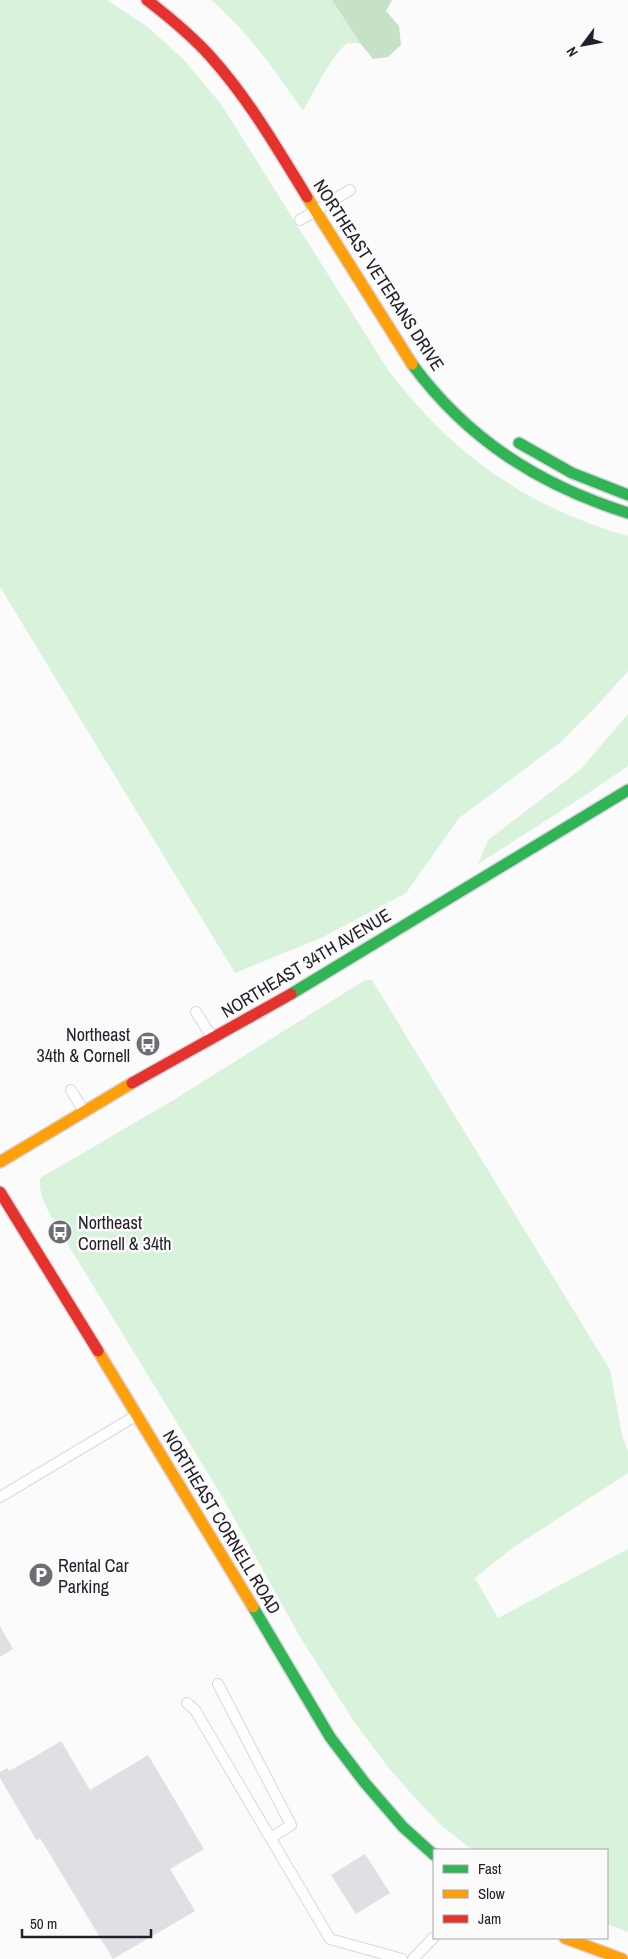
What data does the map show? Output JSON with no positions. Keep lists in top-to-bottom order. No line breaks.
{"streets":{"main road":["NORTHEAST VETERANS DRIVE","NORTHEAST 34TH AVENUE","NORTHEAST CORNELL ROAD"]},"places":{"bus stop":["Northeast 34th & Cornell","Northeast Cornell & 34th"],"parking":["Rental Car Parking"]},"legend":["Fast","Slow","Jam"],"scale_bar":"50 m","north":"bottom left"}
